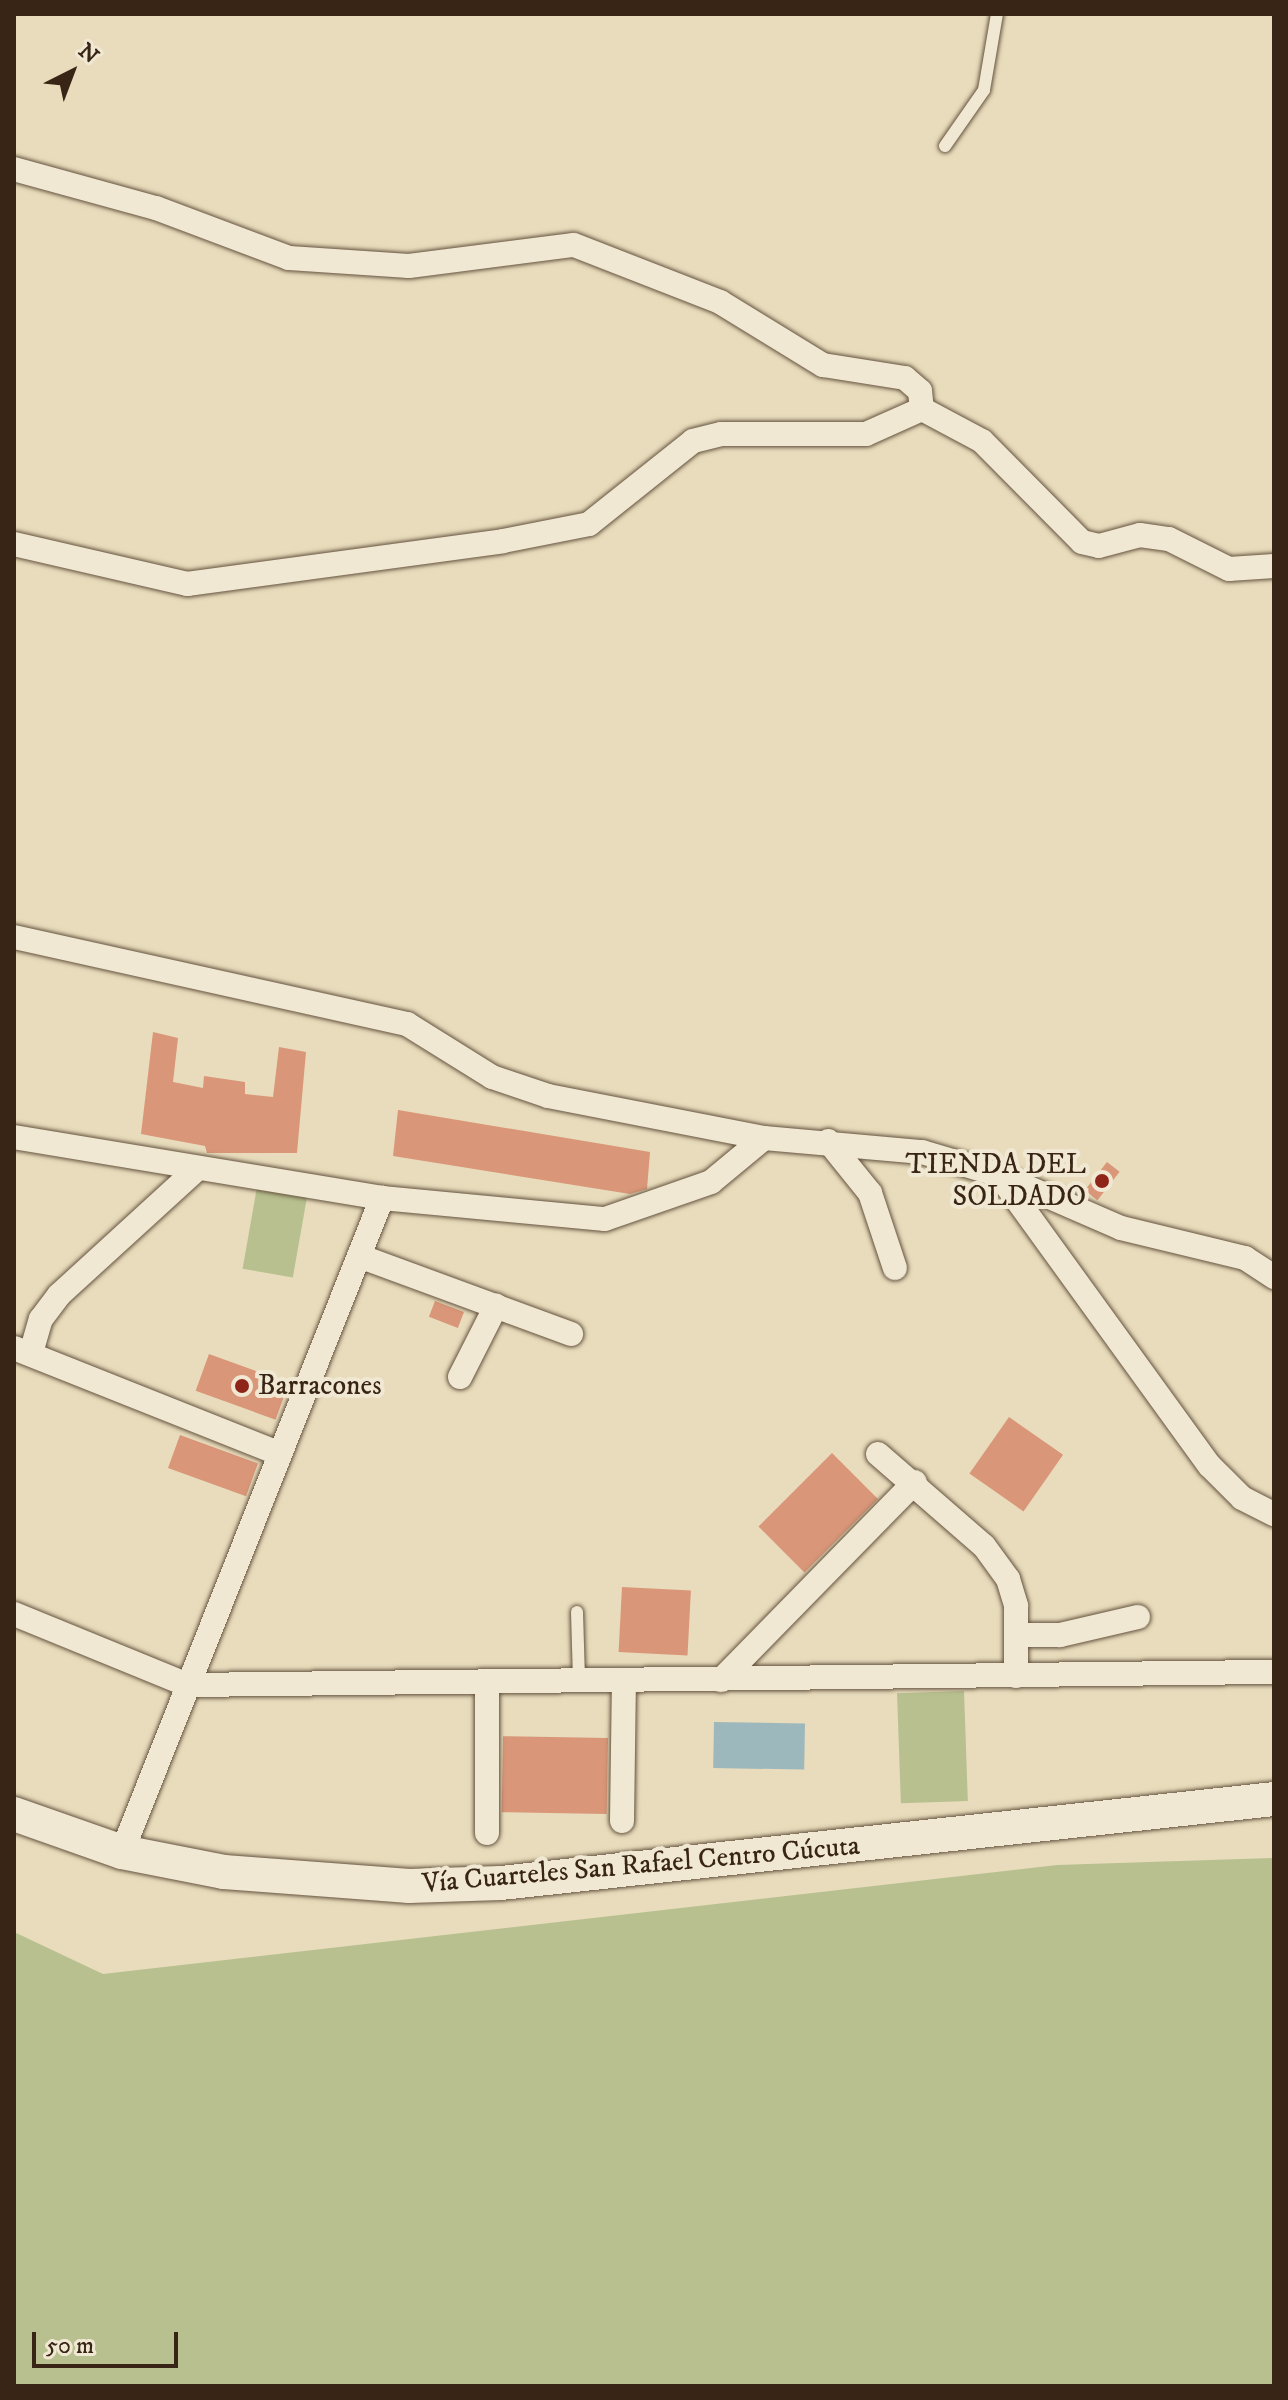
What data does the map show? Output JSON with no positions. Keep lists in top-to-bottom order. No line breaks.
{"streets":{"main road":["Vía Cuarteles San Rafael Centro Cúcuta"]},"places":["TIENDA DEL SOLDADO","Barracones"],"scale_bar":"50 m","north":"top right"}
